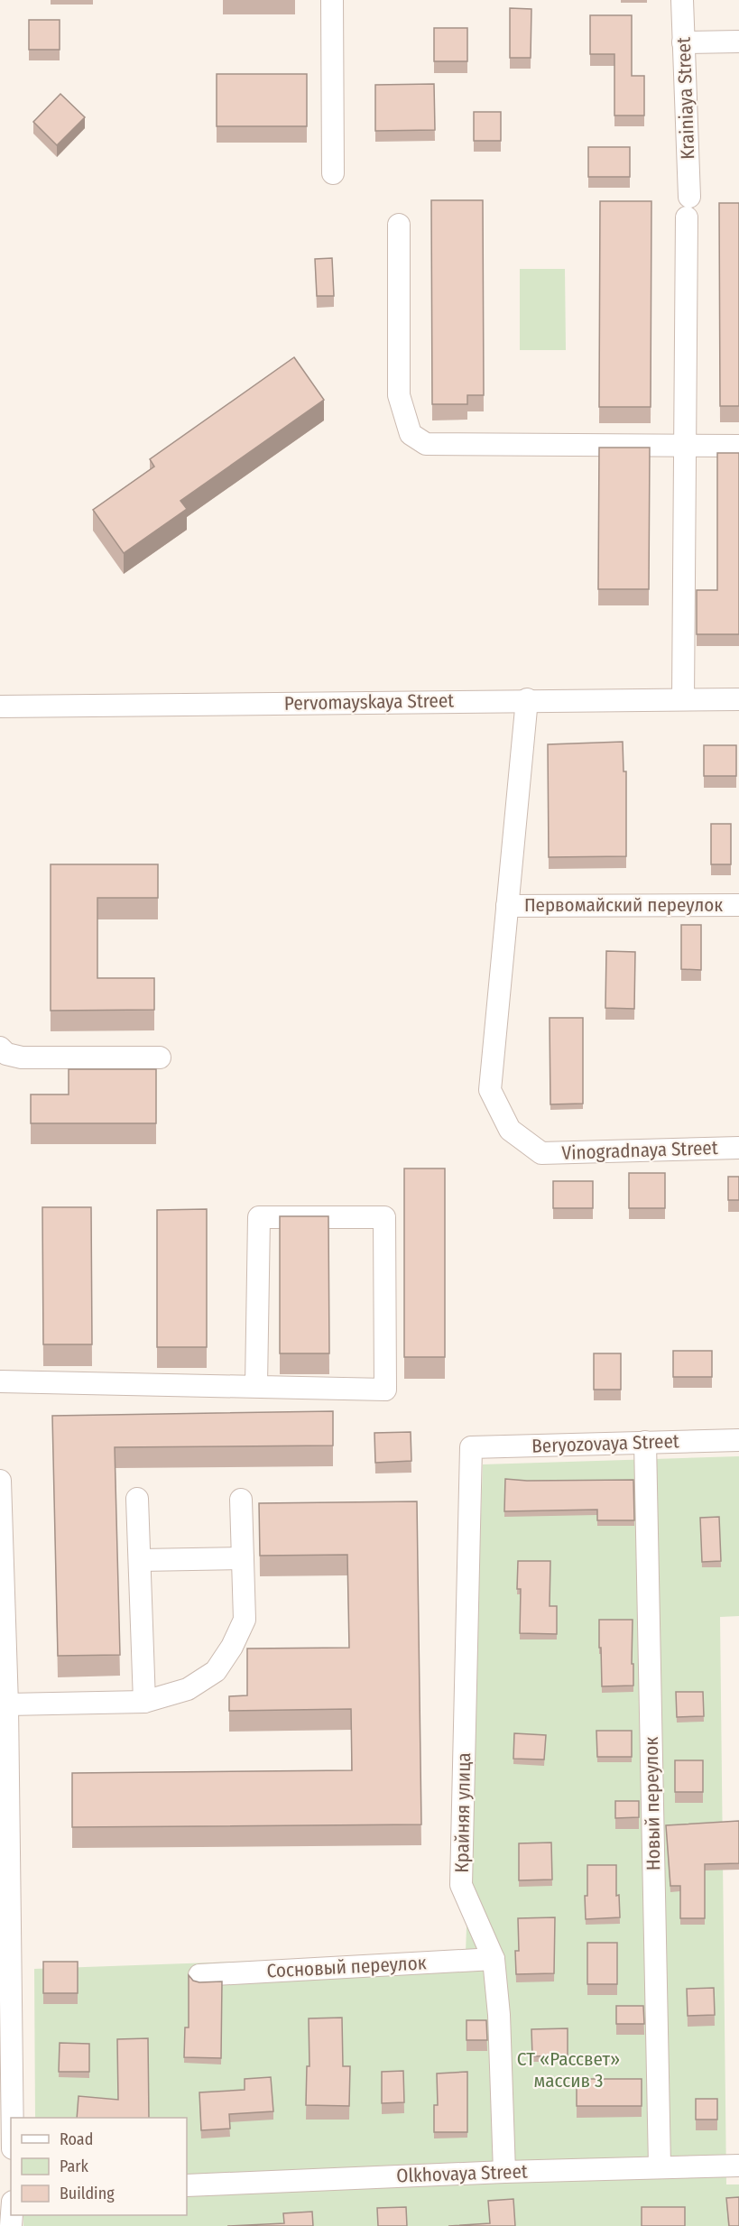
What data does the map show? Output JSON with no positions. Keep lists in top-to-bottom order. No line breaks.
{"streets":{"street":["Krainiaya Street","Pervomayskaya Street","Первомайский переулок","Vinogradnaya Street","Beryozovaya Street","Новый переулок","Крайняя улица","Сосновый переулок","Olkhovaya Street"]},"crossings":[["Krainiaya Street","Pervomayskaya Street"],["Первомайский переулок","Vinogradnaya Street"],["Beryozovaya Street","Новый переулок"],["Beryozovaya Street","Крайняя улица"],["Новый переулок","Olkhovaya Street"],["Крайняя улица","Сосновый переулок"],["Крайняя улица","Olkhovaya Street"]],"parks":["СТ «Рассвет» массив 3"],"legend":["Road","Park","Building"]}
